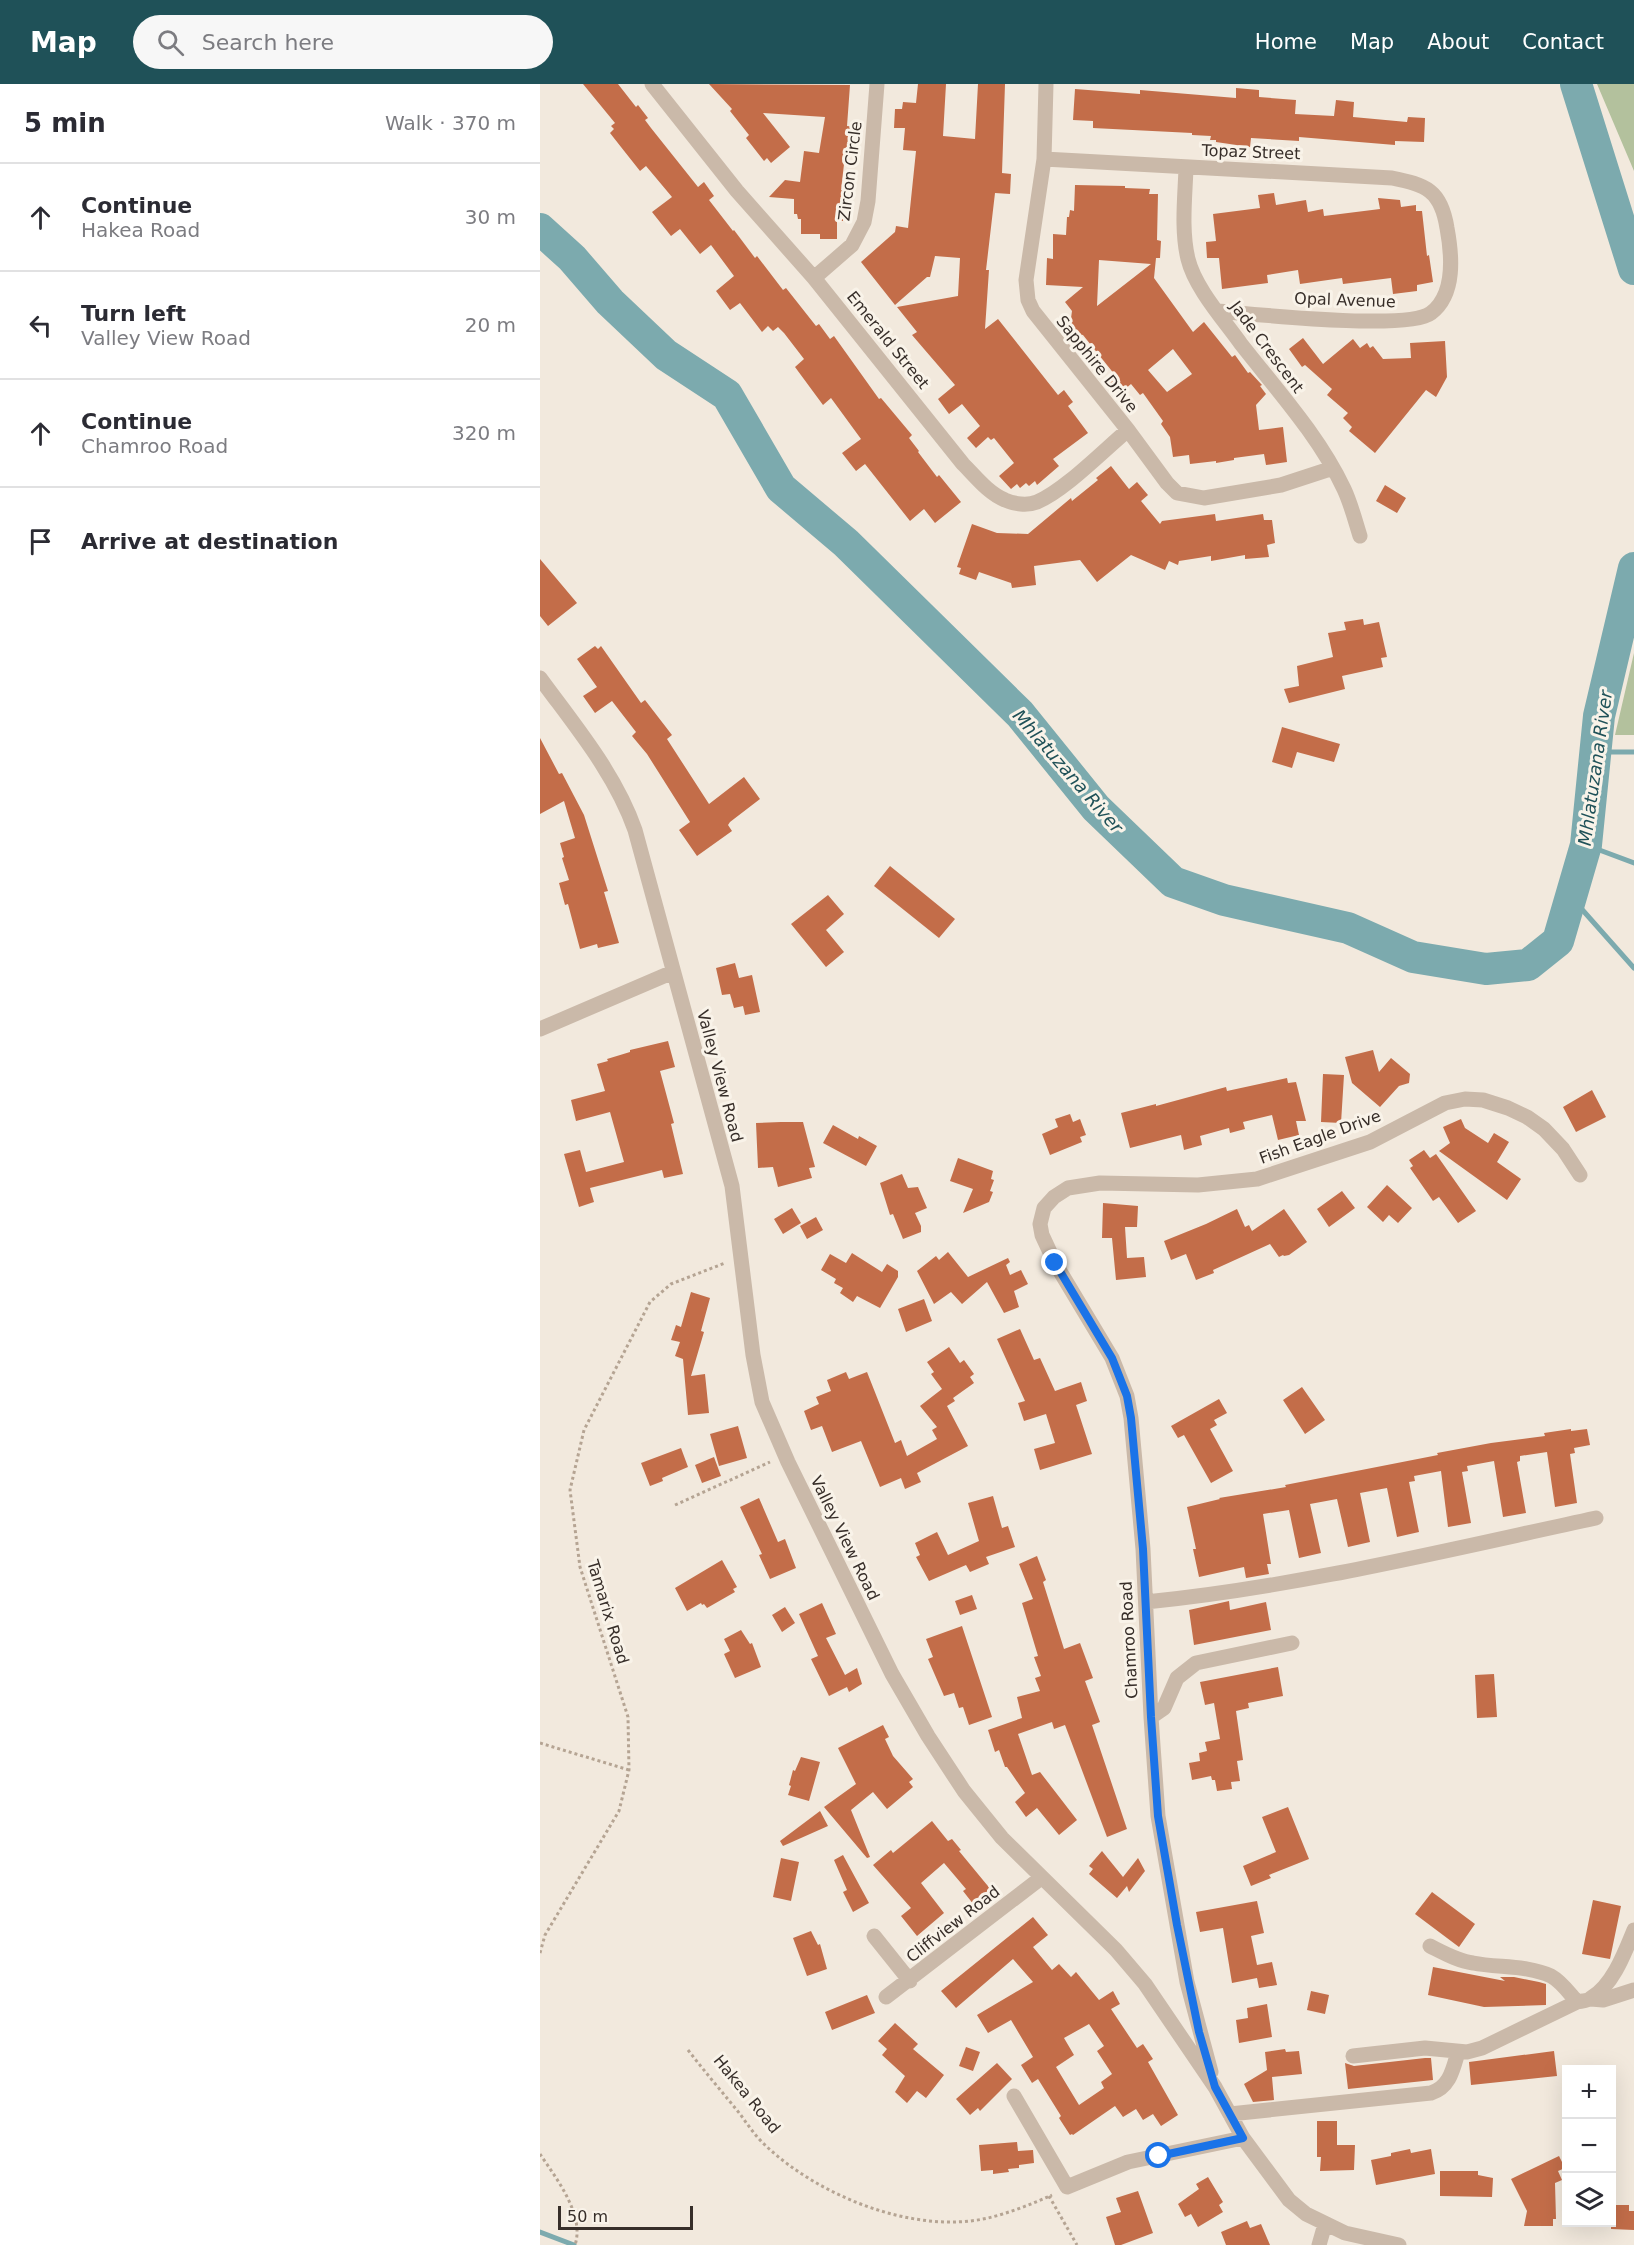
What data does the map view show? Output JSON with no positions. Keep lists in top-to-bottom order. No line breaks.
{"streets":{"street":["Topaz Street","Zircon Circle","Opal Avenue","Emerald Street","Jade Crescent","Sapphire Drive","Valley View Road","Fish Eagle Drive","Chamroo Road","Cliffview Road"],"path":["Tamarix Road","Hakea Road"]},"crossings":[["Topaz Street","Opal Avenue"],["Topaz Street","Jade Crescent"],["Topaz Street","Sapphire Drive"],["Zircon Circle","Emerald Street"],["Opal Avenue","Jade Crescent"],["Emerald Street","Sapphire Drive"],["Jade Crescent","Sapphire Drive"],["Valley View Road","Tamarix Road"],["Valley View Road","Chamroo Road"],["Valley View Road","Cliffview Road"],["Fish Eagle Drive","Chamroo Road"]],"water":["Mhlatuzana River"],"scale_bar":"50 m","page":{"header":"Map","search":"Search here","nav":["Home","Map","About","Contact"],"heading":["5 min","Walk · 370 m"],"list":[["Continue","Hakea Road","30 m"],["Turn left","Valley View Road","20 m"],["Continue","Chamroo Road","320 m"],"Arrive at destination"],"map_buttons":["+","−"],"scale":"50 m"}}
